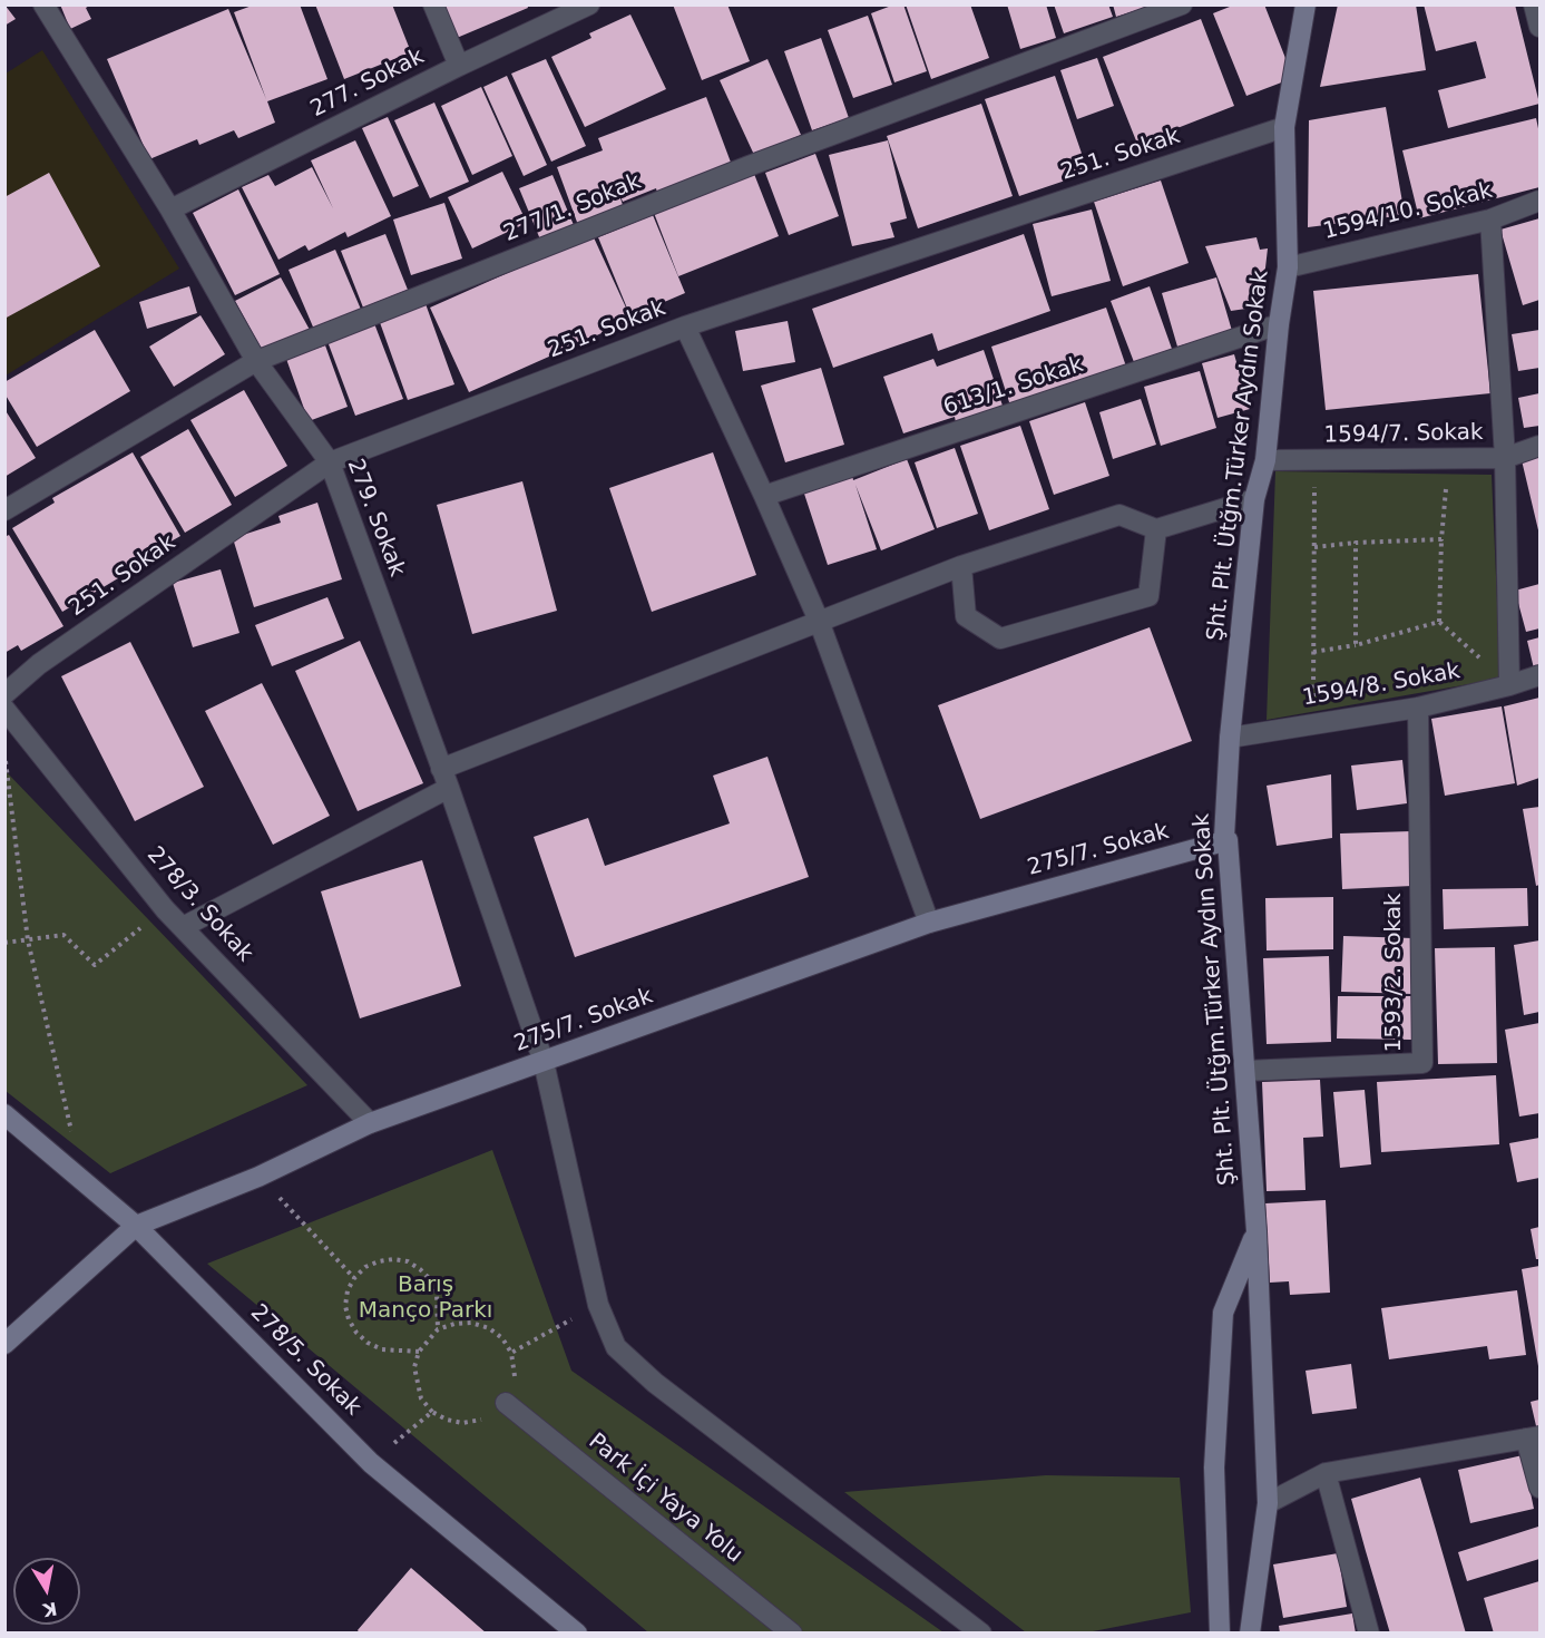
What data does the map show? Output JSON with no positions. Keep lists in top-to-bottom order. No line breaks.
{"streets":{"street":["277. Sokak","251. Sokak","277/1. Sokak","1594/10. Sokak","613/1. Sokak","1594/7. Sokak","Şht. Plt. Ütğm.Türker Aydın Sokak","279. Sokak","1594/8. Sokak","275/7. Sokak","278/3. Sokak","1593/2. Sokak","278/5. Sokak","Park İçi Yaya Yolu"]},"crossings":[["277. Sokak","279. Sokak"],["251. Sokak","Şht. Plt. Ütğm.Türker Aydın Sokak"],["251. Sokak","279. Sokak"],["277/1. Sokak","279. Sokak"],["1594/10. Sokak","Şht. Plt. Ütğm.Türker Aydın Sokak"],["613/1. Sokak","Şht. Plt. Ütğm.Türker Aydın Sokak"],["1594/7. Sokak","Şht. Plt. Ütğm.Türker Aydın Sokak"],["Şht. Plt. Ütğm.Türker Aydın Sokak","1594/8. Sokak"],["Şht. Plt. Ütğm.Türker Aydın Sokak","275/7. Sokak"],["Şht. Plt. Ütğm.Türker Aydın Sokak","1593/2. Sokak"],["279. Sokak","275/7. Sokak"],["1594/8. Sokak","1593/2. Sokak"],["275/7. Sokak","278/3. Sokak"],["275/7. Sokak","278/5. Sokak"]],"parks":["Barış Manço Parkı"],"north":"bottom"}
